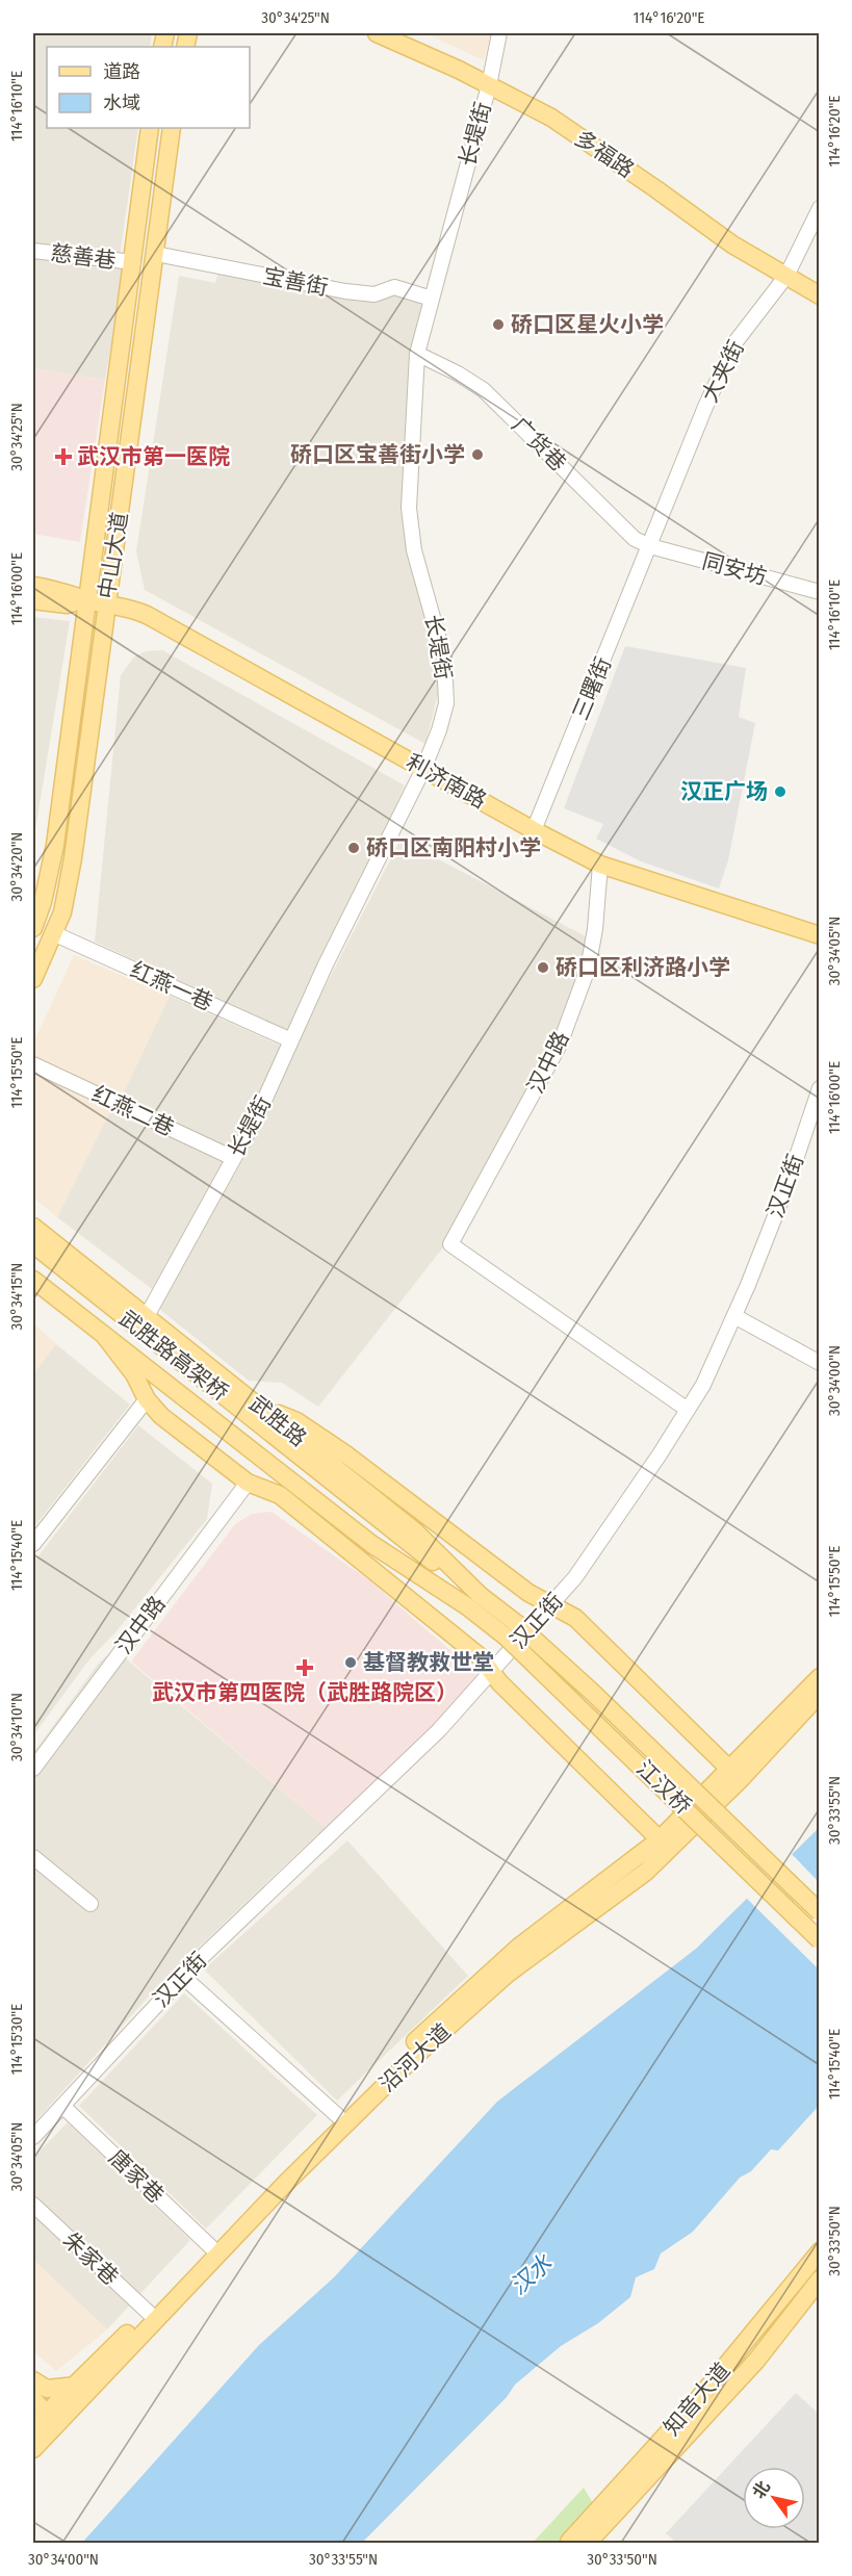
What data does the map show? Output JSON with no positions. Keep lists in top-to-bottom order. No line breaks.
{"streets":{"main road":["多福路","中山大道","利济南路","武胜路高架桥","武胜路","江汉桥","沿河大道","知音大道"],"street":["长堤街","慈善巷","宝善街","大夹街","广货巷","同安坊","三曙街","红燕一巷","汉中路","红燕二巷","汉正街","唐家巷","朱家巷"]},"crossings":[["长堤街","多福路"],["长堤街","宝善街"],["长堤街","广货巷"],["长堤街","利济南路"],["长堤街","红燕一巷"],["长堤街","红燕二巷"],["长堤街","武胜路"],["多福路","大夹街"],["慈善巷","中山大道"],["宝善街","中山大道"],["大夹街","广货巷"],["大夹街","同安坊"],["大夹街","三曙街"],["广货巷","同安坊"],["广货巷","三曙街"],["中山大道","利济南路"],["中山大道","红燕一巷"],["同安坊","三曙街"],["三曙街","利济南路"],["利济南路","汉中路"],["汉中路","汉正街"],["汉正街","唐家巷"],["武胜路","江汉桥"],["沿河大道","唐家巷"],["沿河大道","朱家巷"]],"water":["汉水"],"places":{"other":["硚口区星火小学","硚口区宝善街小学","汉正广场","硚口区南阳村小学","硚口区利济路小学","基督教救世堂"],"health":["武汉市第一医院","武汉市第四医院（武胜路院区）"]},"legend":["道路","水域"],"north":"top left","coordinates":["30°34'25\"N","114°16'20\"E","114°16'10\"E","114°16'00\"E","30°34'20\"N","30°34'05\"N","114°15'50\"E","30°34'15\"N","30°34'00\"N","114°15'40\"E","30°34'10\"N","30°33'55\"N","114°15'30\"E","30°33'50\"N"]}
